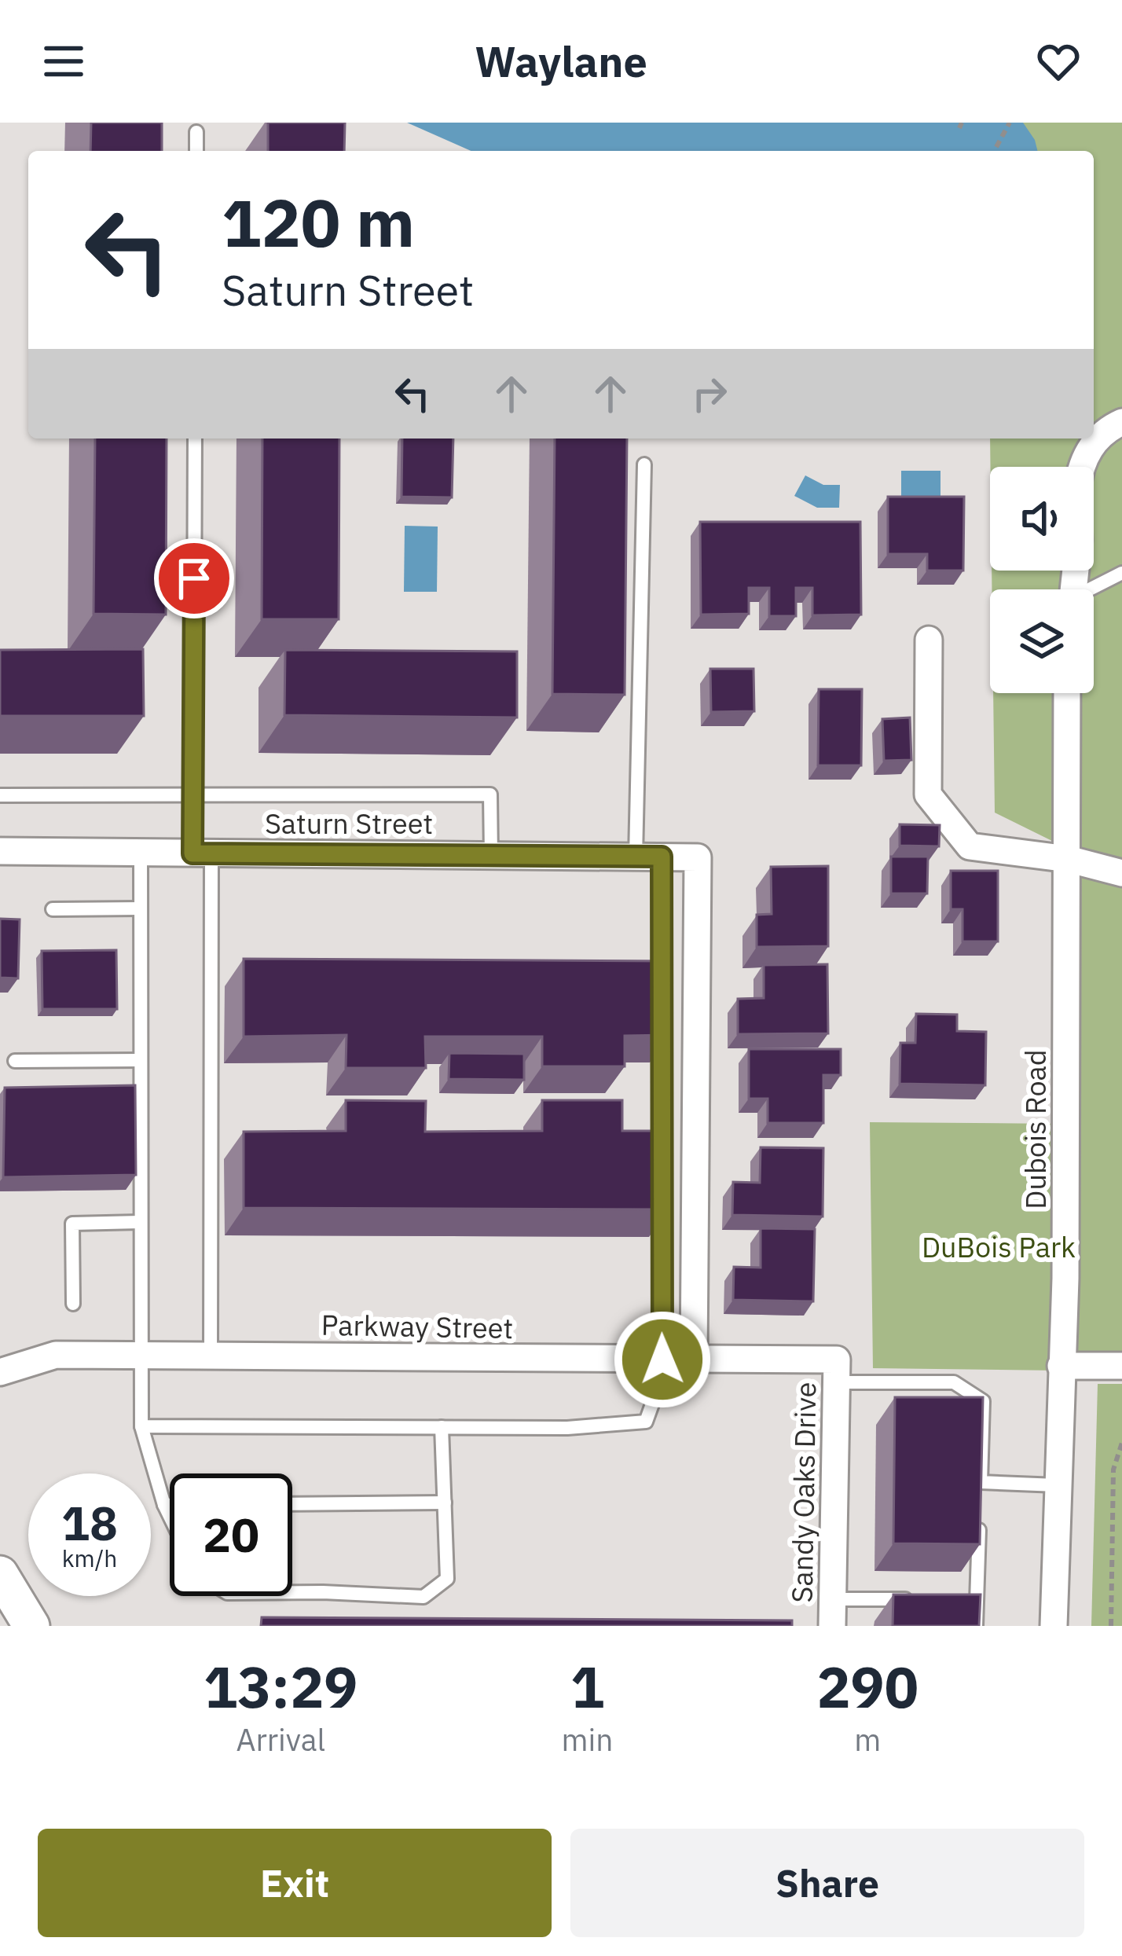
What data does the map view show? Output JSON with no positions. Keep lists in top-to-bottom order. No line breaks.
{"streets":{"street":["Saturn Street","Dubois Road","Parkway Street","Sandy Oaks Drive"]},"crossings":[["Saturn Street","Parkway Street"],["Parkway Street","Sandy Oaks Drive"]],"parks":["DuBois Park"],"page":{"header":"Waylane","turn":["120 m","Saturn Street"],"speed":"18 km/h","limit":"20","eta":["13:29","Arrival","1","min","290","m"],"buttons":["Exit","Share"]}}
